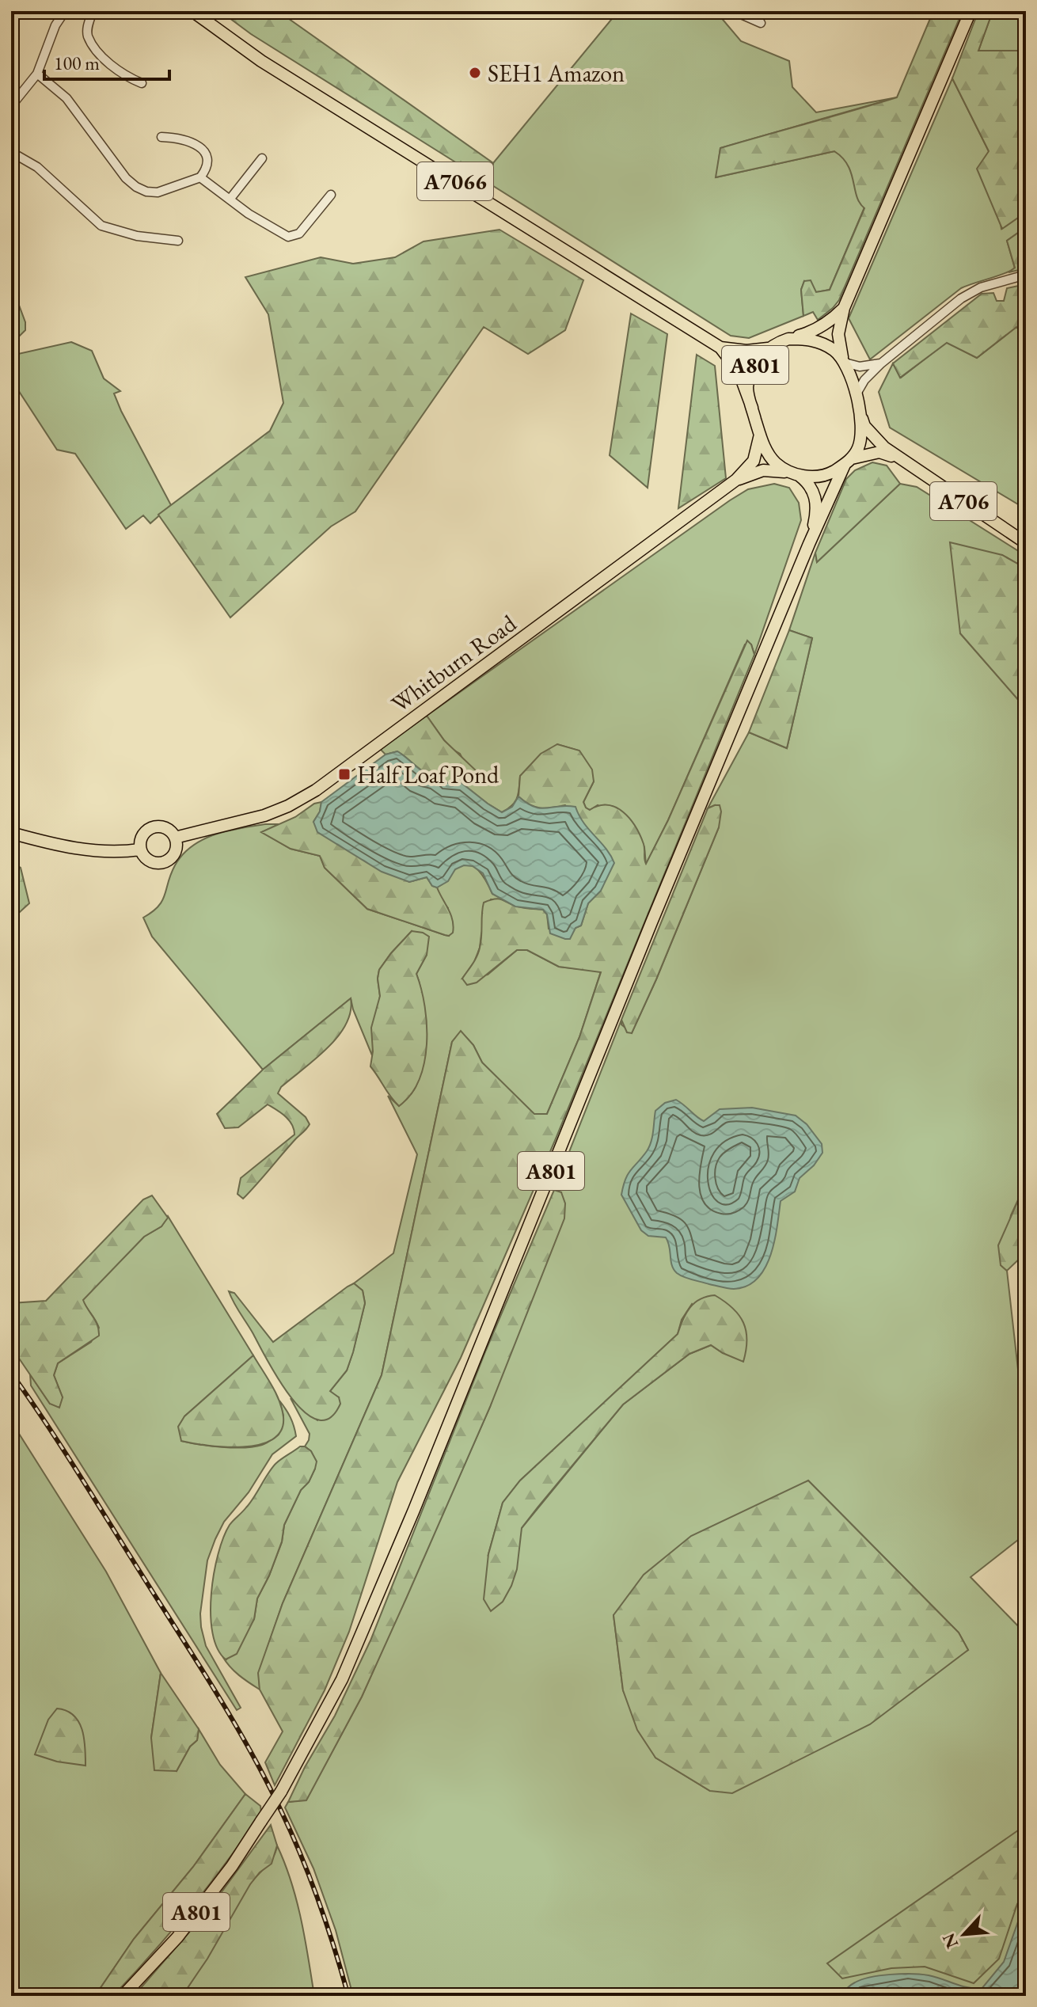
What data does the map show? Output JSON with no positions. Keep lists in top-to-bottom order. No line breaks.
{"streets":{"main road":["A7066","A801","A706","Whitburn Road"]},"crossings":[["A7066","A801"],["A7066","A706"],["A7066","Whitburn Road"],["A801","A706"],["A801","Whitburn Road"],["A706","Whitburn Road"]],"places":{"other":["SEH1 Amazon"],"transit":["Half Loaf Pond"]},"scale_bar":"100 m","north":"bottom left"}
